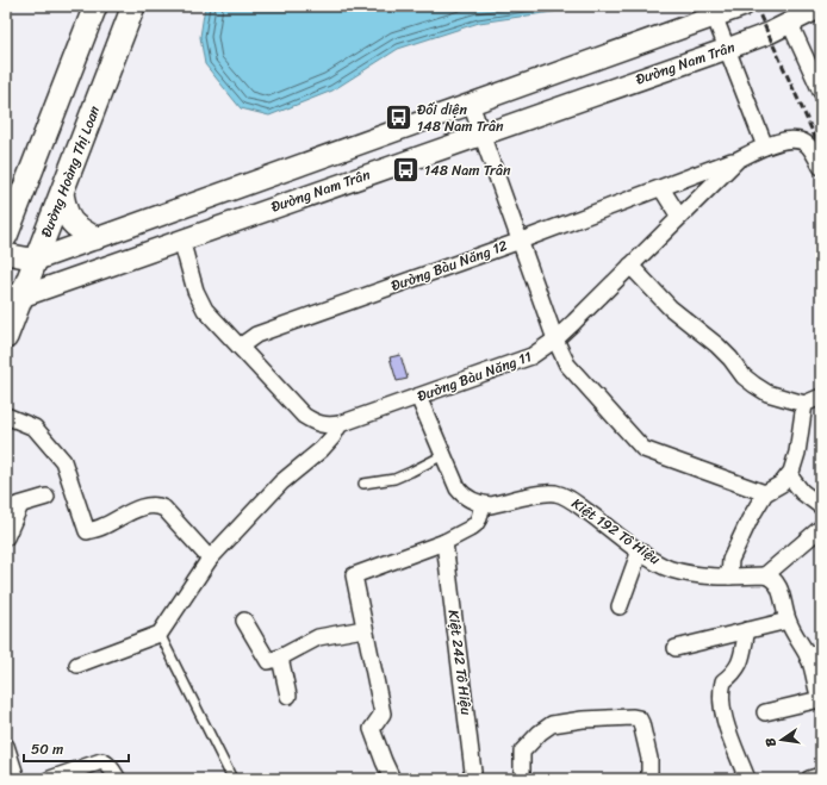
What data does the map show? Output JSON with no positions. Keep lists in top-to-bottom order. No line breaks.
{"streets":{"main road":["Đường Hoàng Thị Loan"],"street":["Đường Nam Trân","Đường Bàu Năng 12","Đường Bàu Năng 11","Kiệt 192 Tô Hiệu","Kiệt 242 Tô Hiệu"]},"crossings":[["Đường Nam Trân","Đường Hoàng Thị Loan"],["Đường Nam Trân","Đường Bàu Năng 11"],["Đường Bàu Năng 12","Đường Bàu Năng 11"]],"places":{"bus stop":["Đối diện 148 Nam Trân","148 Nam Trân"]},"scale_bar":"50 m","north":"left"}
